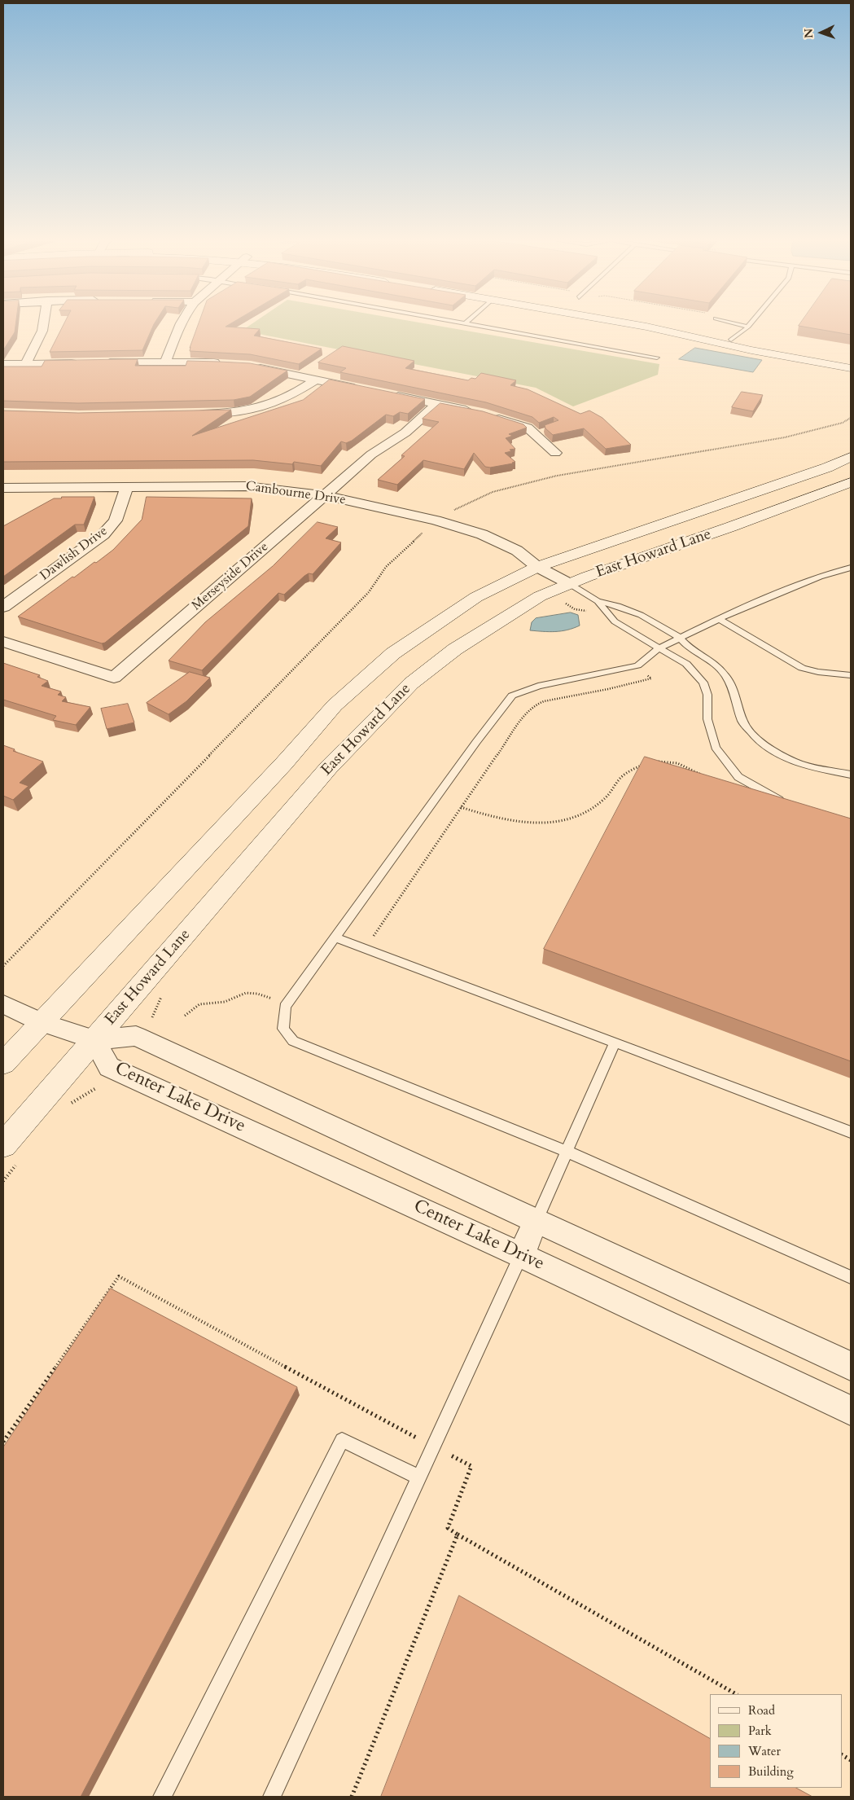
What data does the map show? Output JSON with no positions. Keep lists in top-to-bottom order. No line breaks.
{"streets":{"main road":["East Howard Lane"],"street":["Cambourne Drive","Dawlish Drive","Merseyside Drive","Center Lake Drive"]},"crossings":[["Cambourne Drive","Dawlish Drive"],["Cambourne Drive","East Howard Lane"],["Cambourne Drive","Merseyside Drive"],["East Howard Lane","Center Lake Drive"]],"legend":["Road","Park","Water","Building"],"north":"left"}
